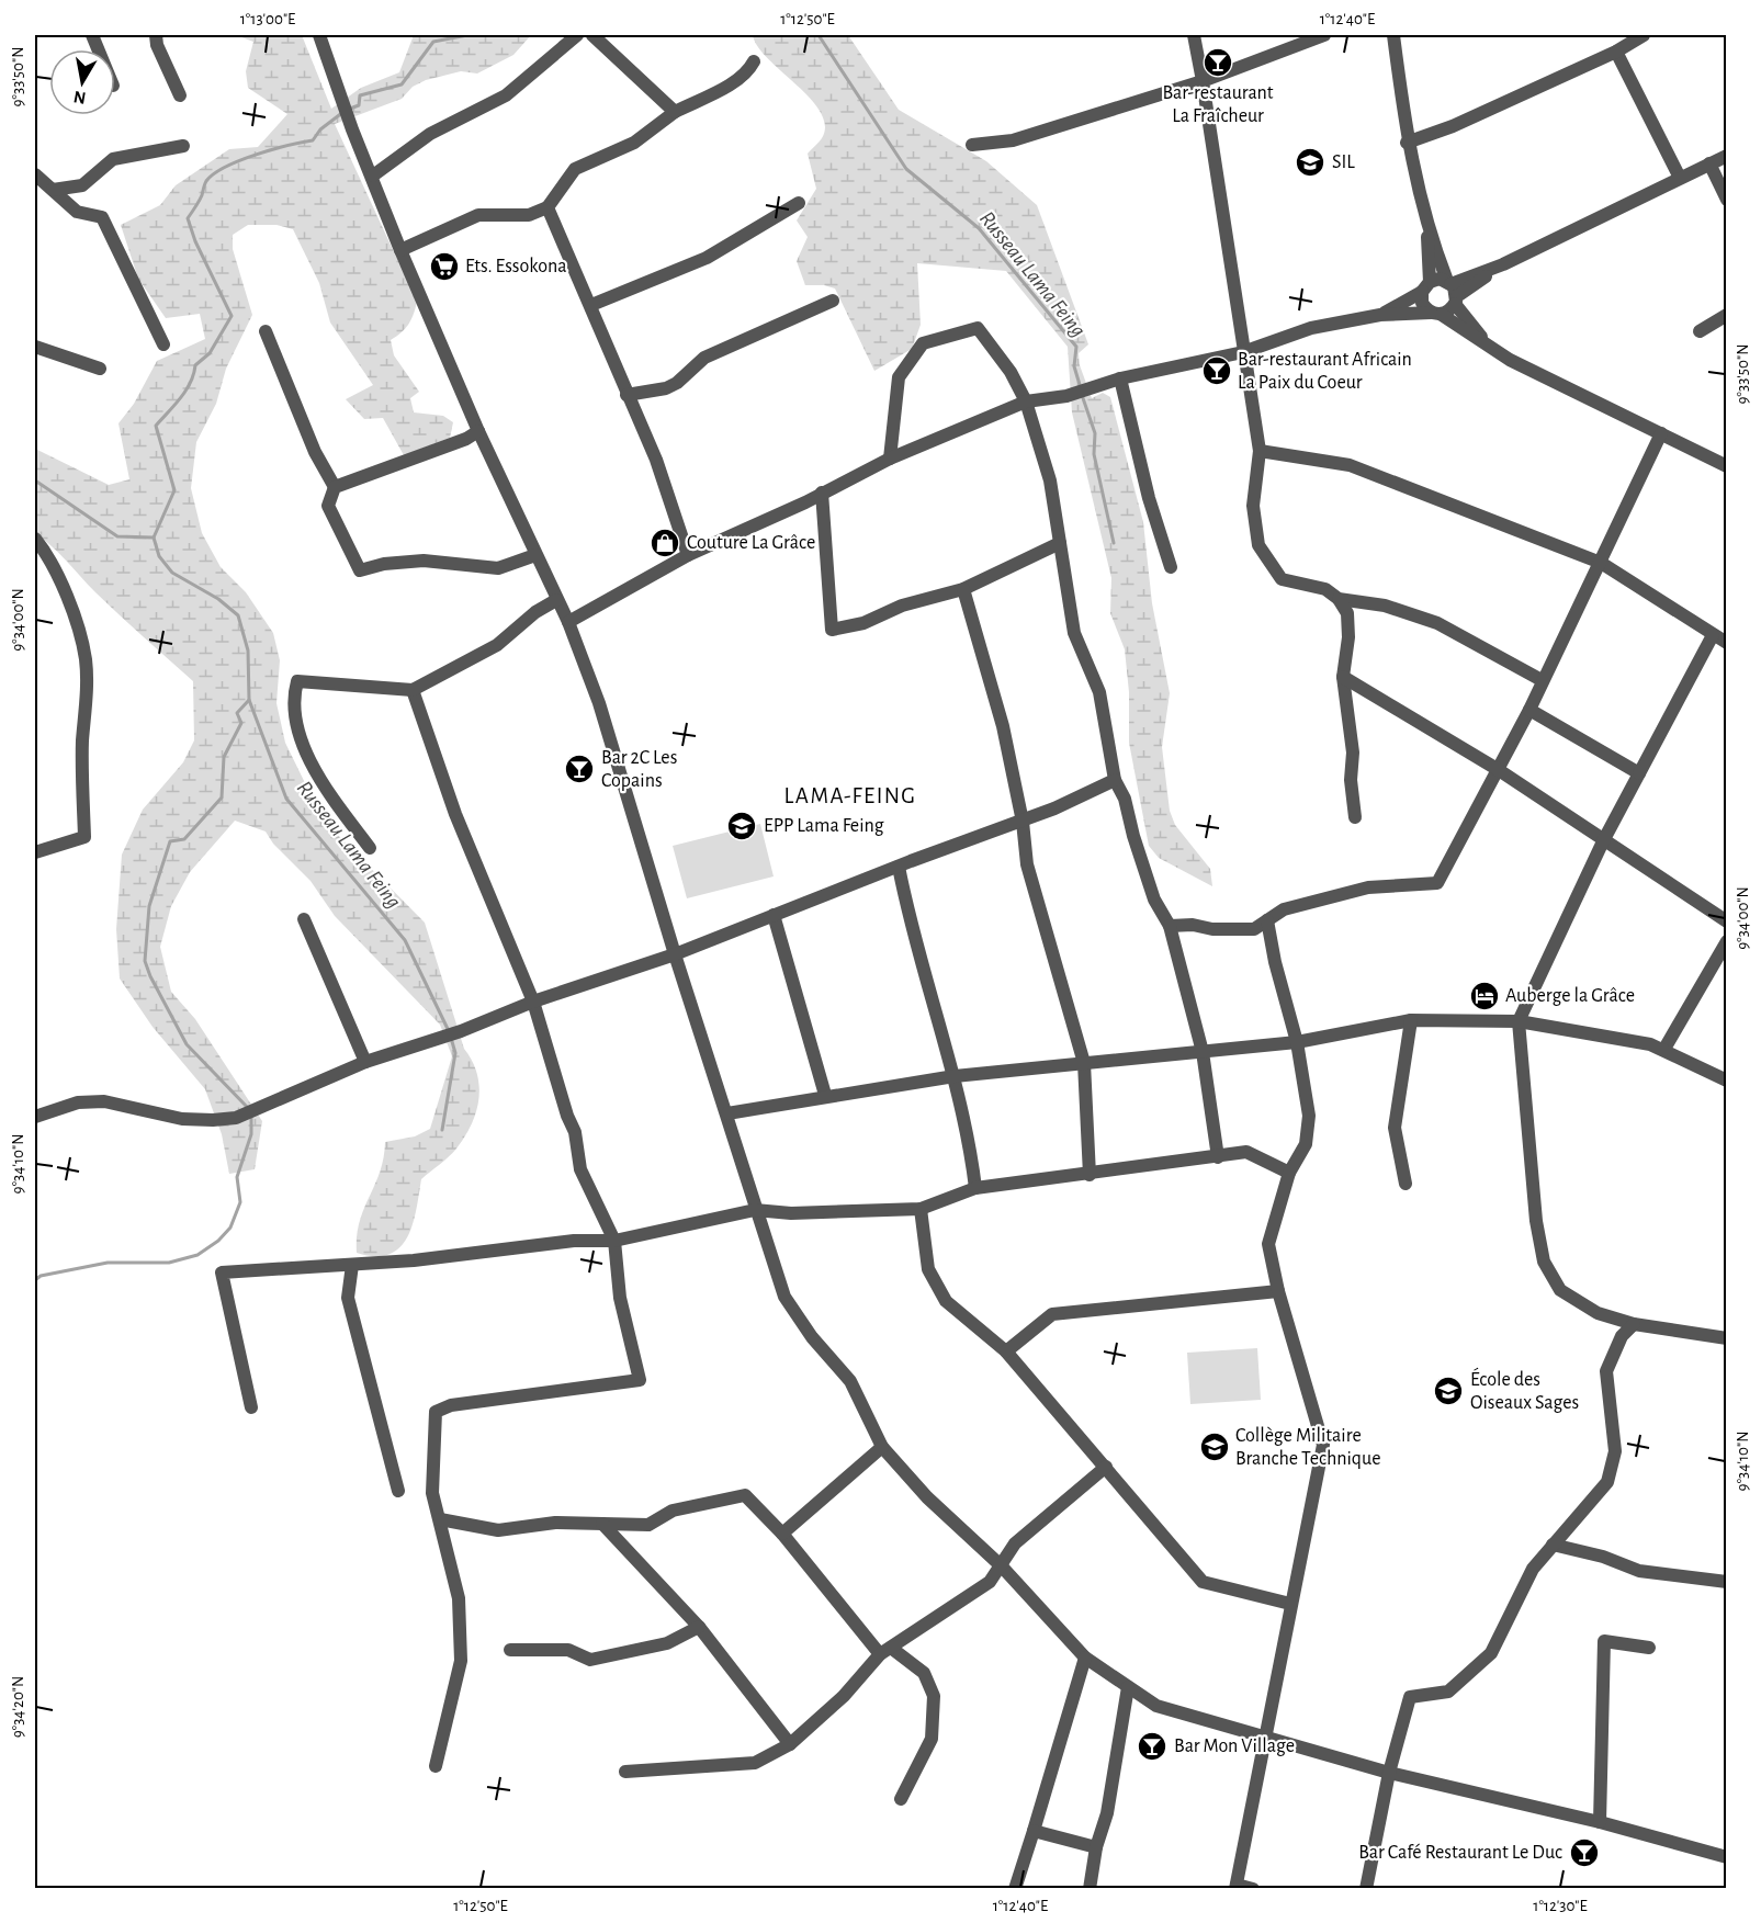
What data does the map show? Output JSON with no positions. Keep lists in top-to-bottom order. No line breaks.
{"districts":["LAMA-FEING"],"water":["Russeau Lama Feing"],"places":{"bar":["Bar-restaurant La Fraîcheur","Bar-restaurant Africain La Paix du Coeur","Bar 2C Les Copains","Bar Mon Village","Bar Café Restaurant Le Duc"],"school or university":["SIL","EPP Lama Feing","École des Oiseaux Sages","Collège Militaire Branche Technique"],"supermarket":["Ets. Essokona"],"shop":["Couture La Grâce"],"hotel":["Auberge la Grâce"]},"north":"bottom","coordinates":["1°13'00\"E","1°12'50\"E","1°12'40\"E","9°33'50\"N","9°34'00\"N","9°34'10\"N","9°34'20\"N","1°12'30\"E"]}
